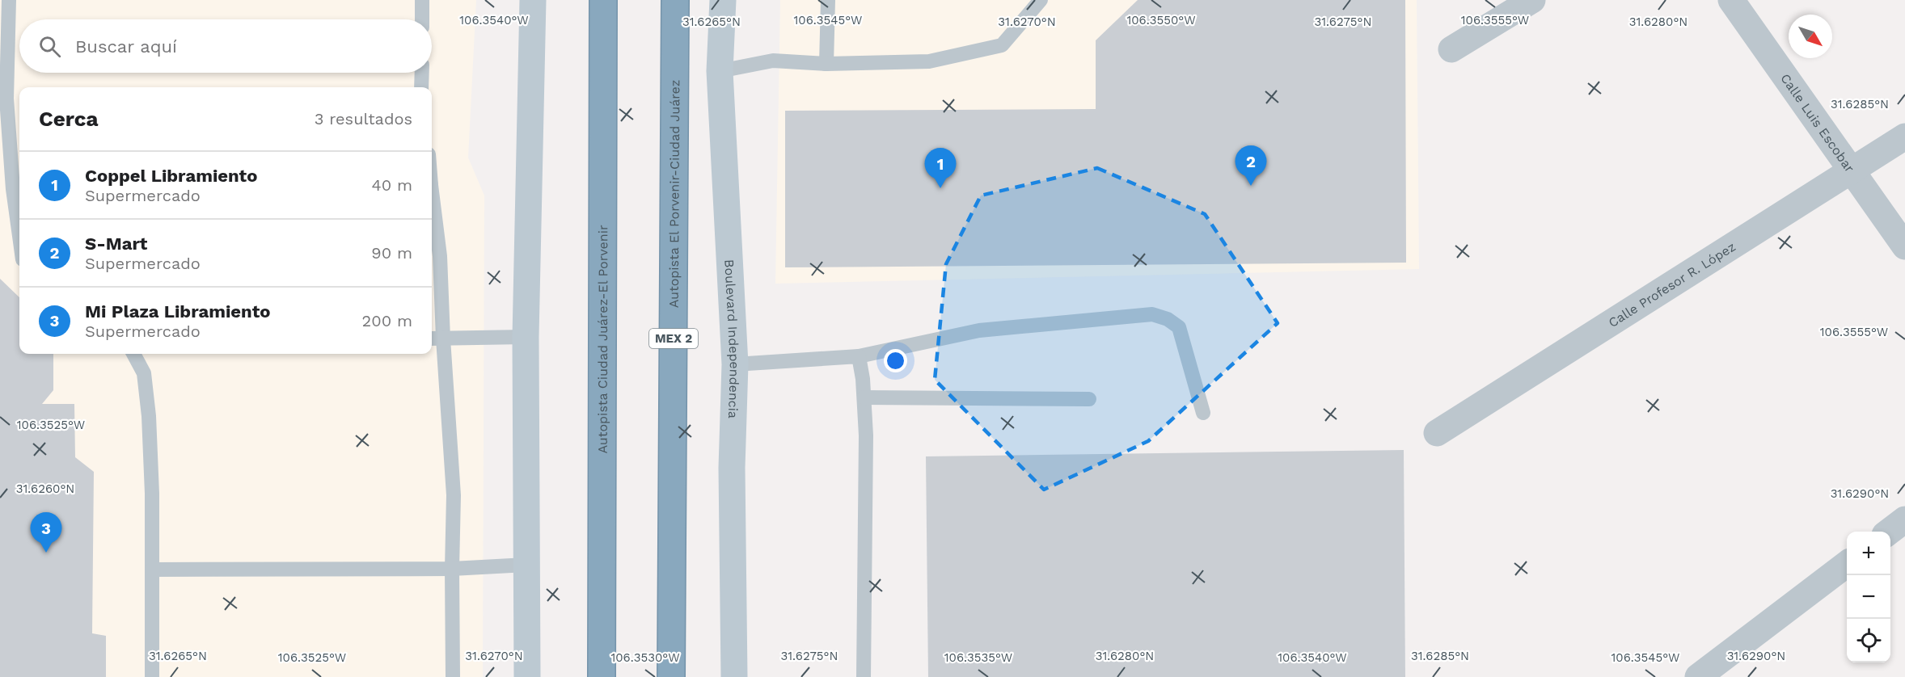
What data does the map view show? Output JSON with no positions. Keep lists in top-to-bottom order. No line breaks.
{"streets":{"highway":["Autopista El Porvenir-Ciudad Juárez","Autopista Ciudad Juárez-El Porvenir","MEX 2"],"main road":["Boulevard Independencia"],"street":["Calle Luis Escobar","Calle Profesor R. López"]},"crossings":[["Calle Luis Escobar","Calle Profesor R. López"]],"north":"bottom right","page":{"search":"Buscar aquí","heading":["Cerca","3 resultados"],"pins":["2","1","3"],"list":[{"mark":"1","name":"Coppel Libramiento","note":"Supermercado","value":"40 m"},{"mark":"2","name":"S-Mart","note":"Supermercado","value":"90 m"},{"mark":"3","name":"Mi Plaza Libramiento","note":"Supermercado","value":"200 m"}],"map_buttons":["+","−"]},"coordinates":["106.3555°W","106.3540°W","106.3545°W","106.3550°W","31.6265°N","31.6270°N","31.6275°N","31.6280°N","31.6285°N","106.3525°W","31.6260°N","31.6290°N","106.3530°W","106.3535°W"]}
